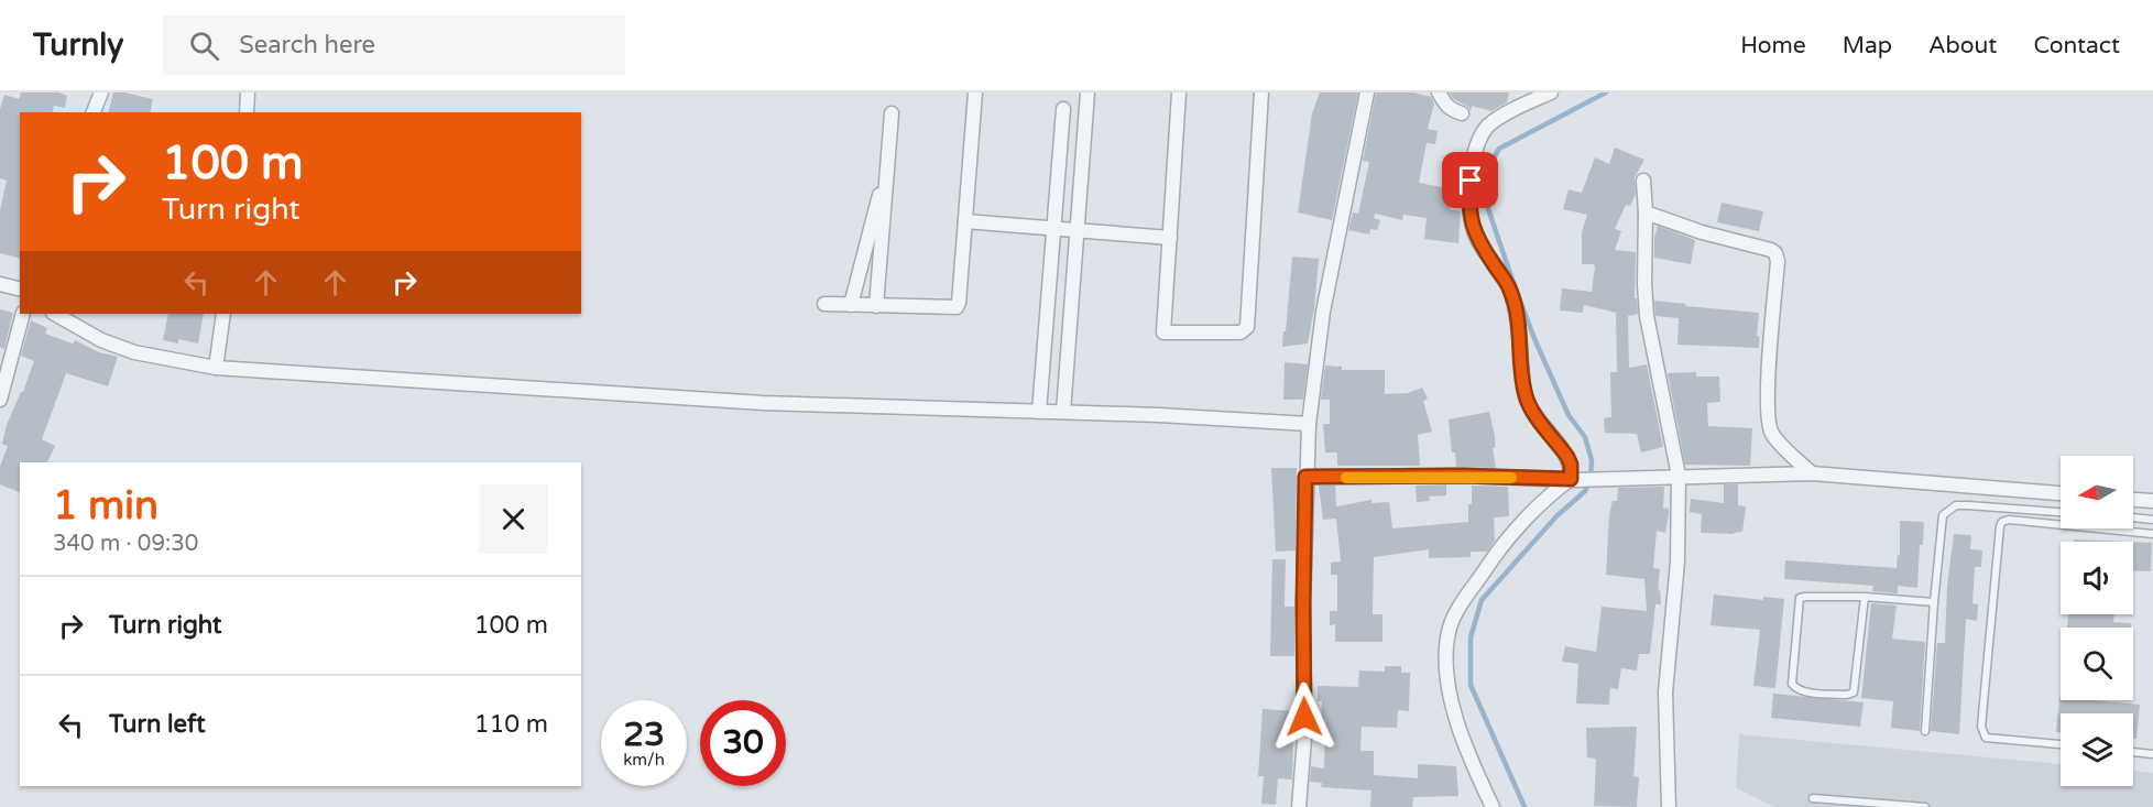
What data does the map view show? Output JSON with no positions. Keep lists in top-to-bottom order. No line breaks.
{"north":"left","page":{"header":"Turnly","search":"Search here","nav":["Home","Map","About","Contact"],"turn":["100 m","Turn right"],"heading":["1 min","340 m · 09:30"],"list":[{"name":"Turn right","value":"100 m"},{"name":"Turn left","value":"110 m"}],"speed":"23 km/h","limit":"30"}}
